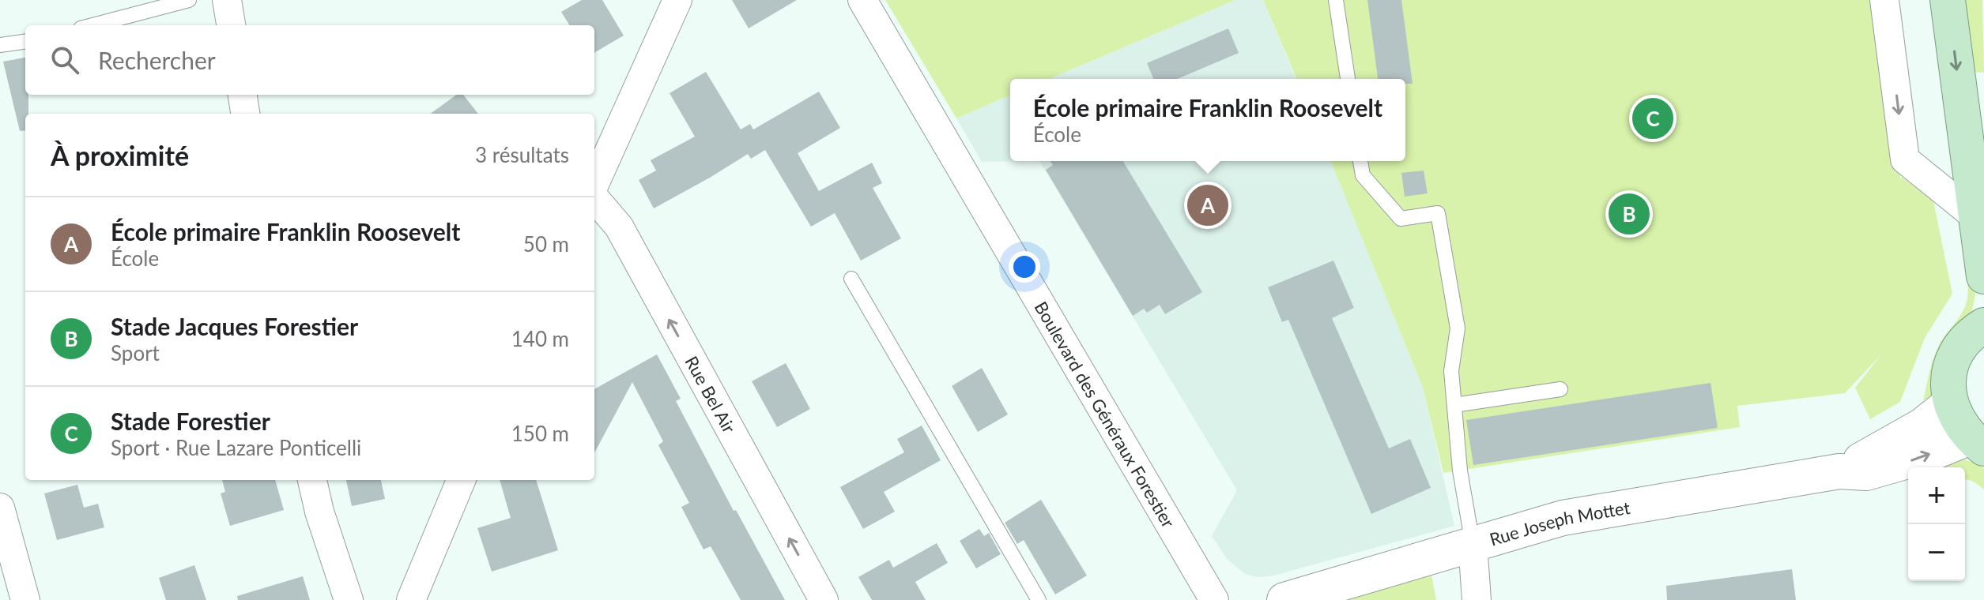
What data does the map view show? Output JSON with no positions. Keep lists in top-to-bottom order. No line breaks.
{"streets":{"street":["Rue Bel Air","Boulevard des Généraux Forestier","Rue Joseph Mottet"]},"one_way":["Rue Bel Air"],"page":{"search":"Rechercher","popup":["École primaire Franklin Roosevelt","École"],"pins":["C","A","B"],"heading":["À proximité","3 résultats"],"list":[{"mark":"A","name":"École primaire Franklin Roosevelt","note":"École","value":"50 m"},{"mark":"B","name":"Stade Jacques Forestier","note":"Sport","value":"140 m"},{"mark":"C","name":"Stade Forestier","note":"Sport · Rue Lazare Ponticelli","value":"150 m"}],"map_buttons":["+","−"]}}
